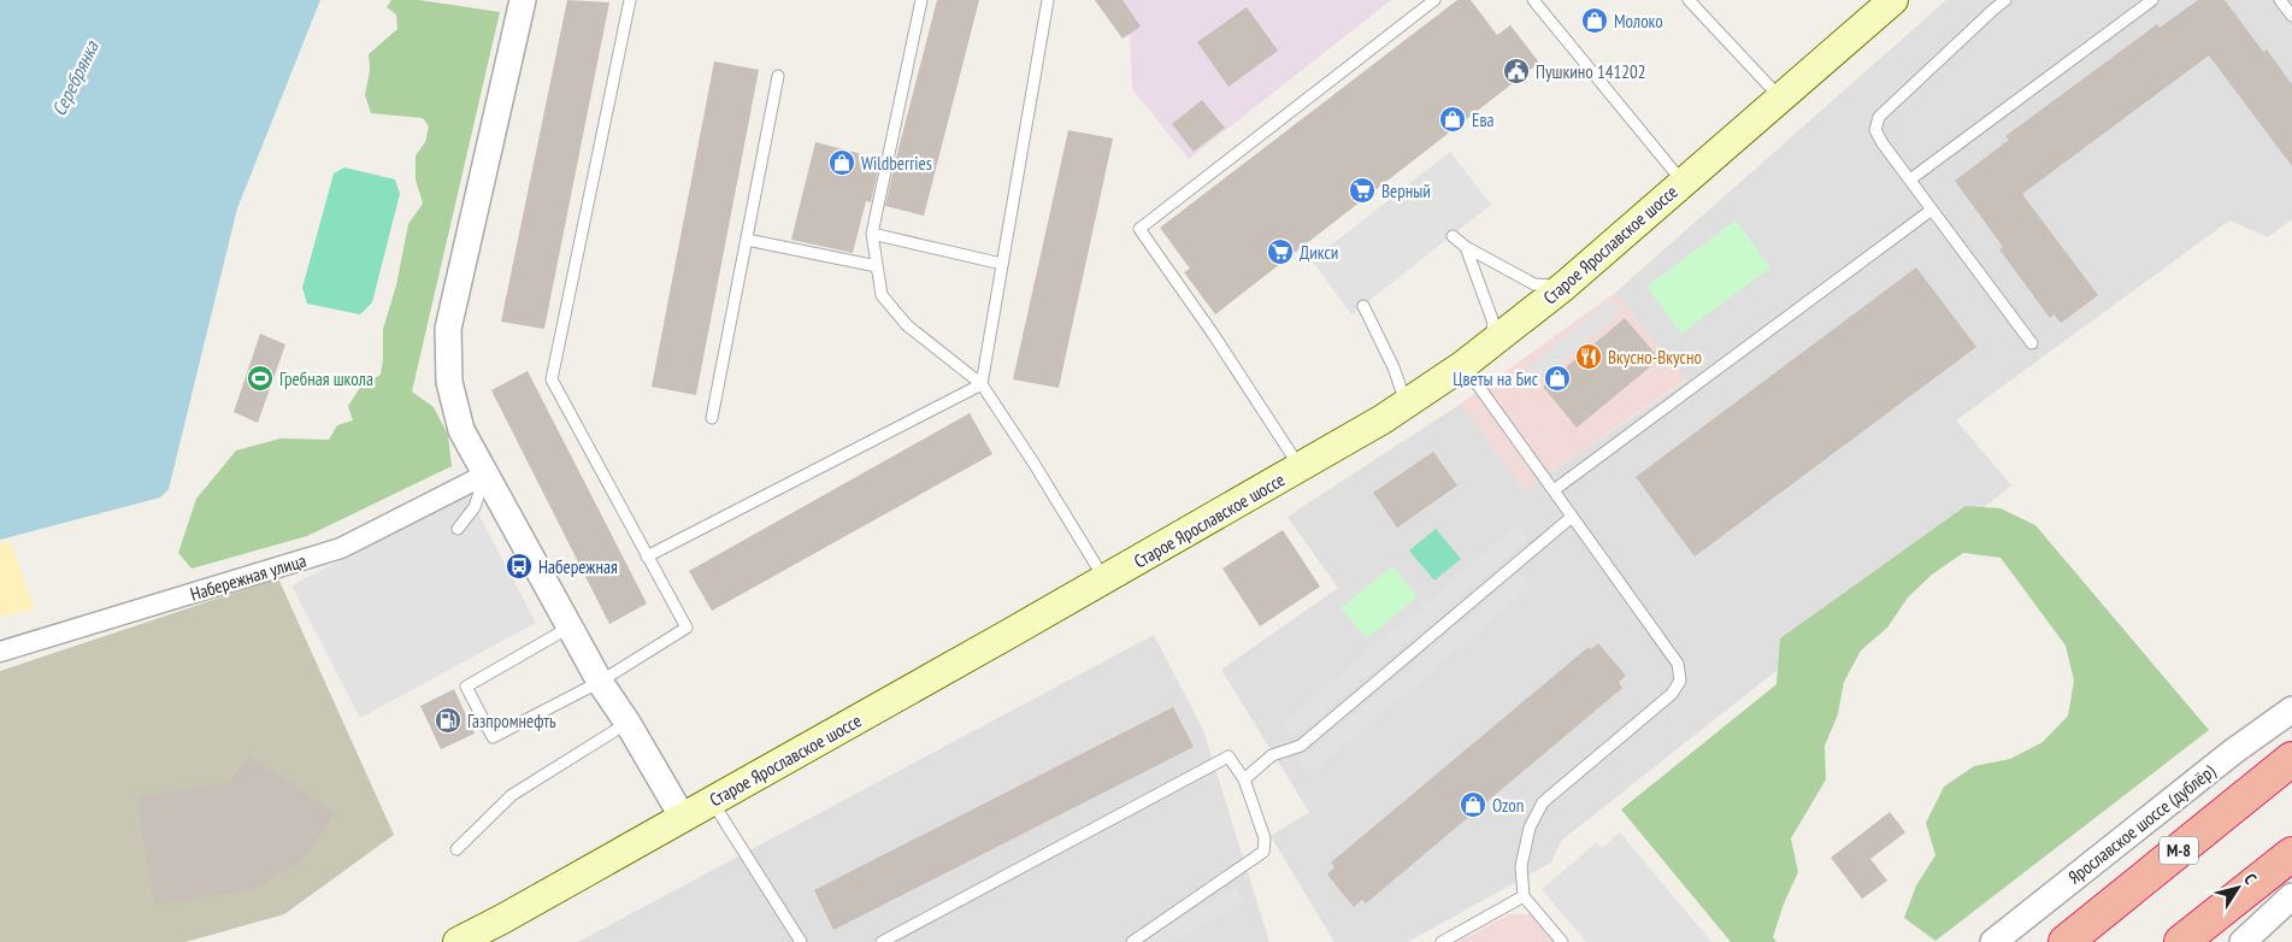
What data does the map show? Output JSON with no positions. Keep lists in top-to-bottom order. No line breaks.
{"streets":{"highway":["М-8"],"main road":["Старое Ярославское шоссе"],"street":["Набережная улица","Ярославское шоссе (дублёр)"]},"water":["Серебрянка"],"places":{"shop":["Молоко","Ева","Wildberries","Цветы на Бис","Ozon"],"public building":["Пушкино 141202"],"supermarket":["Верный","Дикси"],"restaurant":["Вкусно-Вкусно"],"sports":["Гребная школа"],"bus stop":["Набережная"],"fuel station":["Газпромнефть"]},"north":"top right"}
